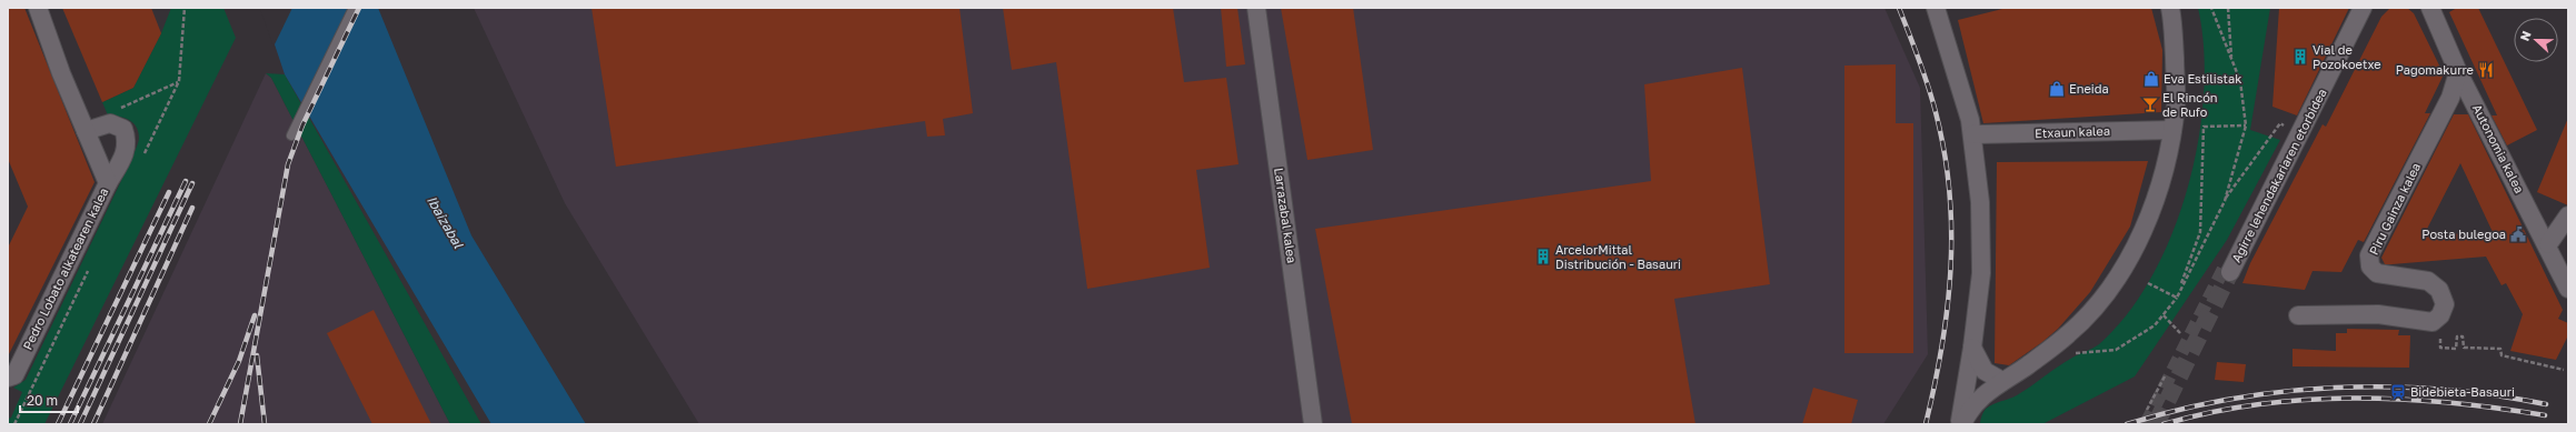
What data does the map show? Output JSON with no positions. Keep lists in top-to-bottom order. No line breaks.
{"streets":{"street":["Etxaun kalea","Autonomia kalea","Agirre lehendakariaren etorbidea","Piru Gainza kalea","Larrazabal kalea","Pedro Lobato alkatearen kalea"]},"crossings":[["Autonomia kalea","Piru Gainza kalea"]],"water":["Ibaizabal"],"places":{"building":["Vial de Pozokoetxe","ArcelorMittal Distribución - Basauri"],"restaurant":["Pagomakurre"],"shop":["Eva Estilistak","Eneida"],"bar":["El Rincón de Rufo"],"public building":["Posta bulegoa"],"station":["Bidebieta-Basauri"]},"scale_bar":"20 m","north":"left"}
